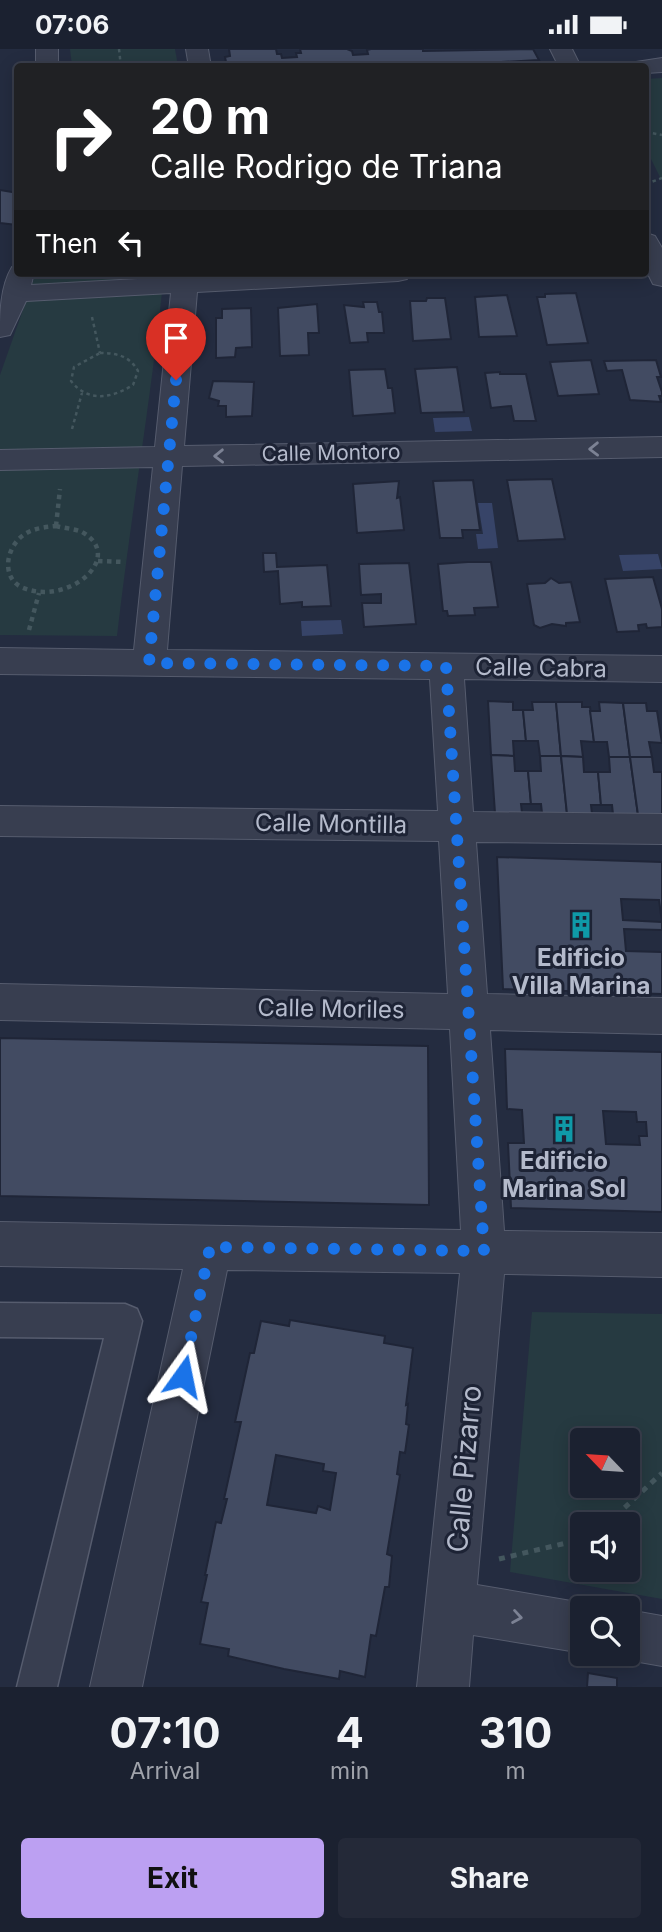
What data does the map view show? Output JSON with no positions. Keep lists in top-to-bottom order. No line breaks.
{"streets":{"street":["Calle Montoro","Calle Cabra","Calle Montilla","Calle Moriles","Calle Pizarro"]},"crossings":[["Calle Cabra","Calle Pizarro"],["Calle Montilla","Calle Pizarro"],["Calle Moriles","Calle Pizarro"]],"one_way":["Calle Montoro"],"places":{"building":["Edificio Villa Marina","Edificio Marina Sol"]},"north":"top left","page":{"status":"07:06","turn":["20 m","Calle Rodrigo de Triana"],"then":"Then","eta":["07:10","Arrival","4","min","310","m"],"buttons":["Exit","Share"]}}
